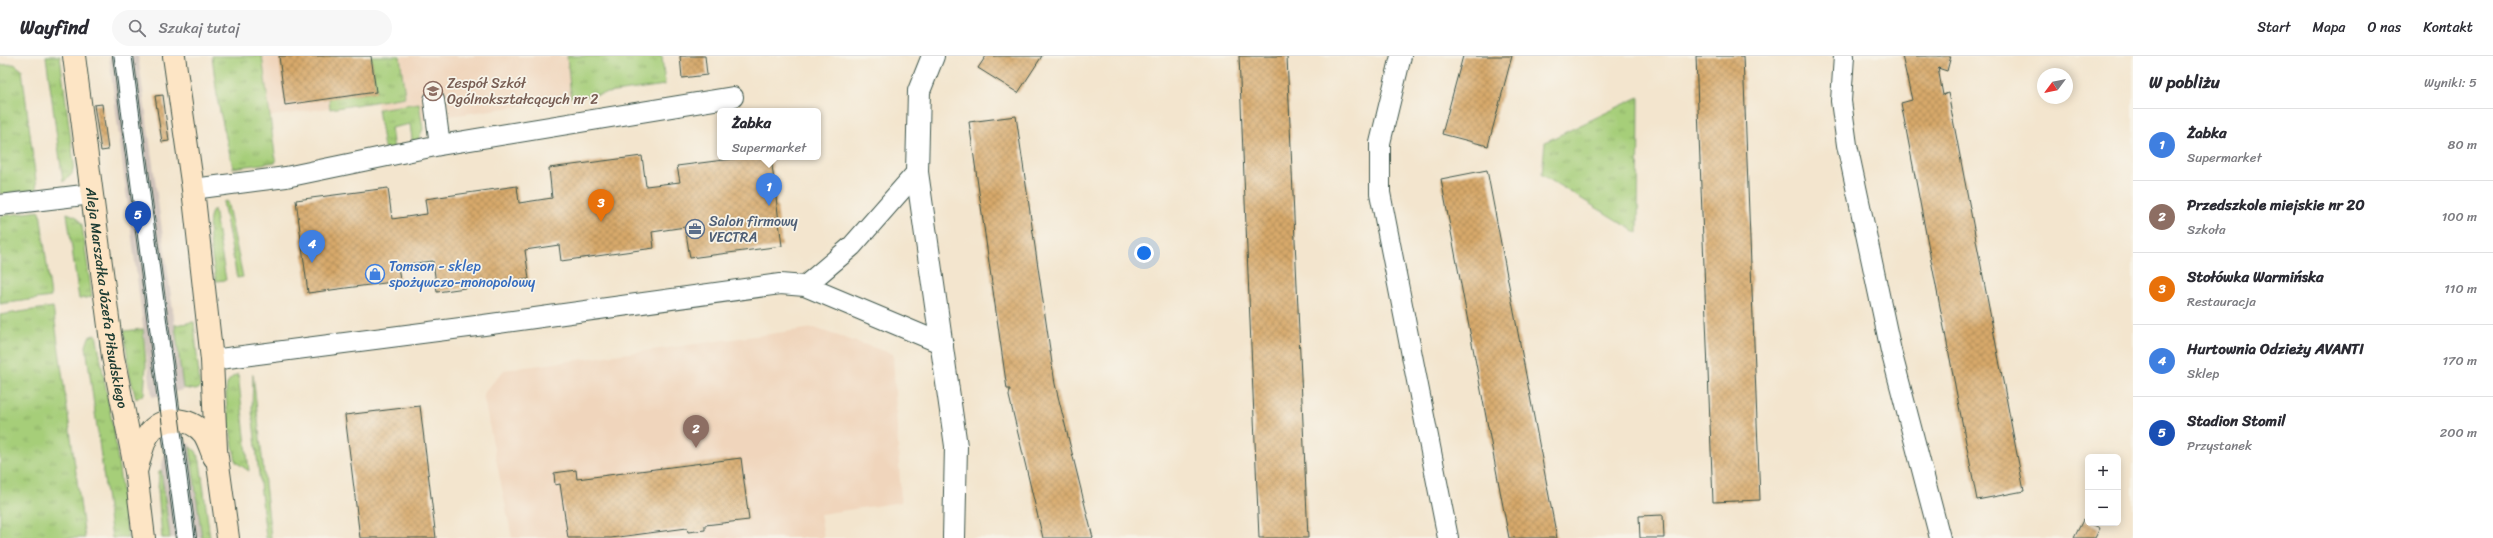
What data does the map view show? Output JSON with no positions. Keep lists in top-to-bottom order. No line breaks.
{"streets":{"street":["Aleja Marszałka Józefa Piłsudskiego"]},"places":{"school or university":["Zespół Szkół Ogólnokształcących nr 2"],"office":["Salon firmowy VECTRA"],"shop":["Tomson - sklep spożywczo-monopolowy"]},"north":"bottom left","page":{"header":"Wayfind","search":"Szukaj tutaj","nav":["Start","Mapa","O nas","Kontakt"],"heading":["W pobliżu","Wyniki: 5"],"popup":["Żabka","Supermarket"],"list":[{"mark":"1","name":"Żabka","note":"Supermarket","value":"80 m"},{"mark":"2","name":"Przedszkole miejskie nr 20","note":"Szkoła","value":"100 m"},{"mark":"3","name":"Stołówka Warmińska","note":"Restauracja","value":"110 m"},{"mark":"4","name":"Hurtownia Odzieży AVANTI","note":"Sklep","value":"170 m"},{"mark":"5","name":"Stadion Stomil","note":"Przystanek","value":"200 m"}],"pins":["1","3","5","4","2"],"map_buttons":["+","−"]}}
